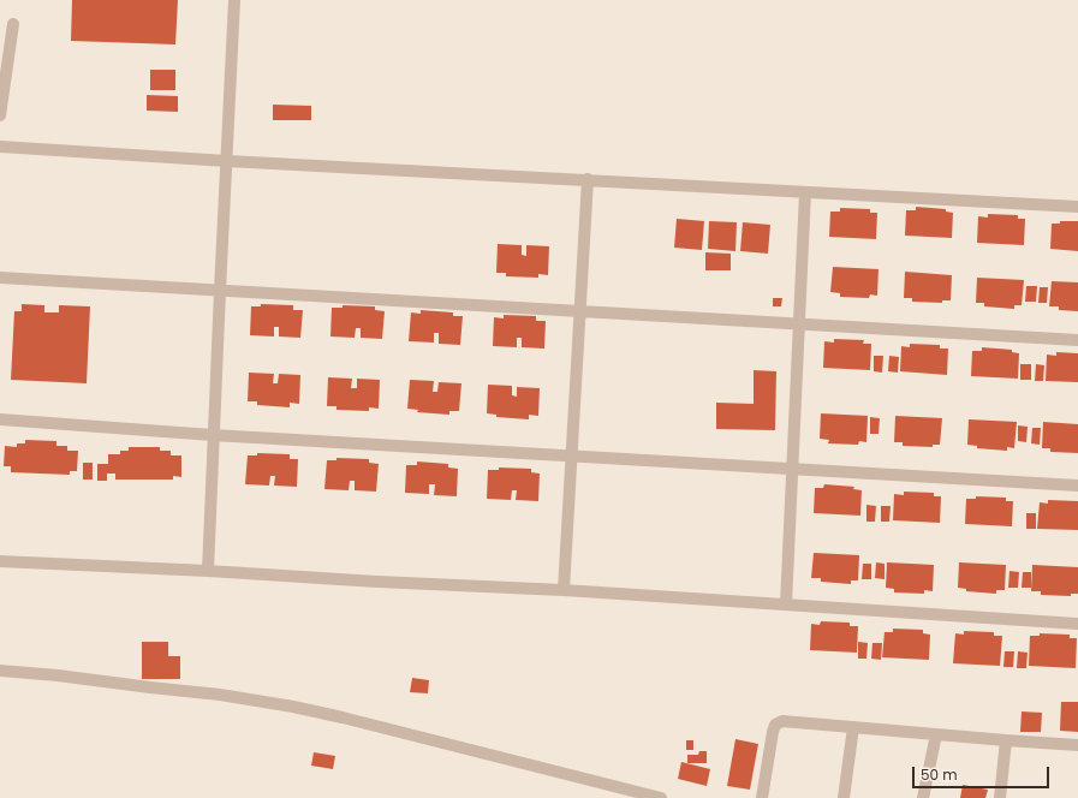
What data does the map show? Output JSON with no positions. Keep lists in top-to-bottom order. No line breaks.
{"scale_bar":"50 m"}
